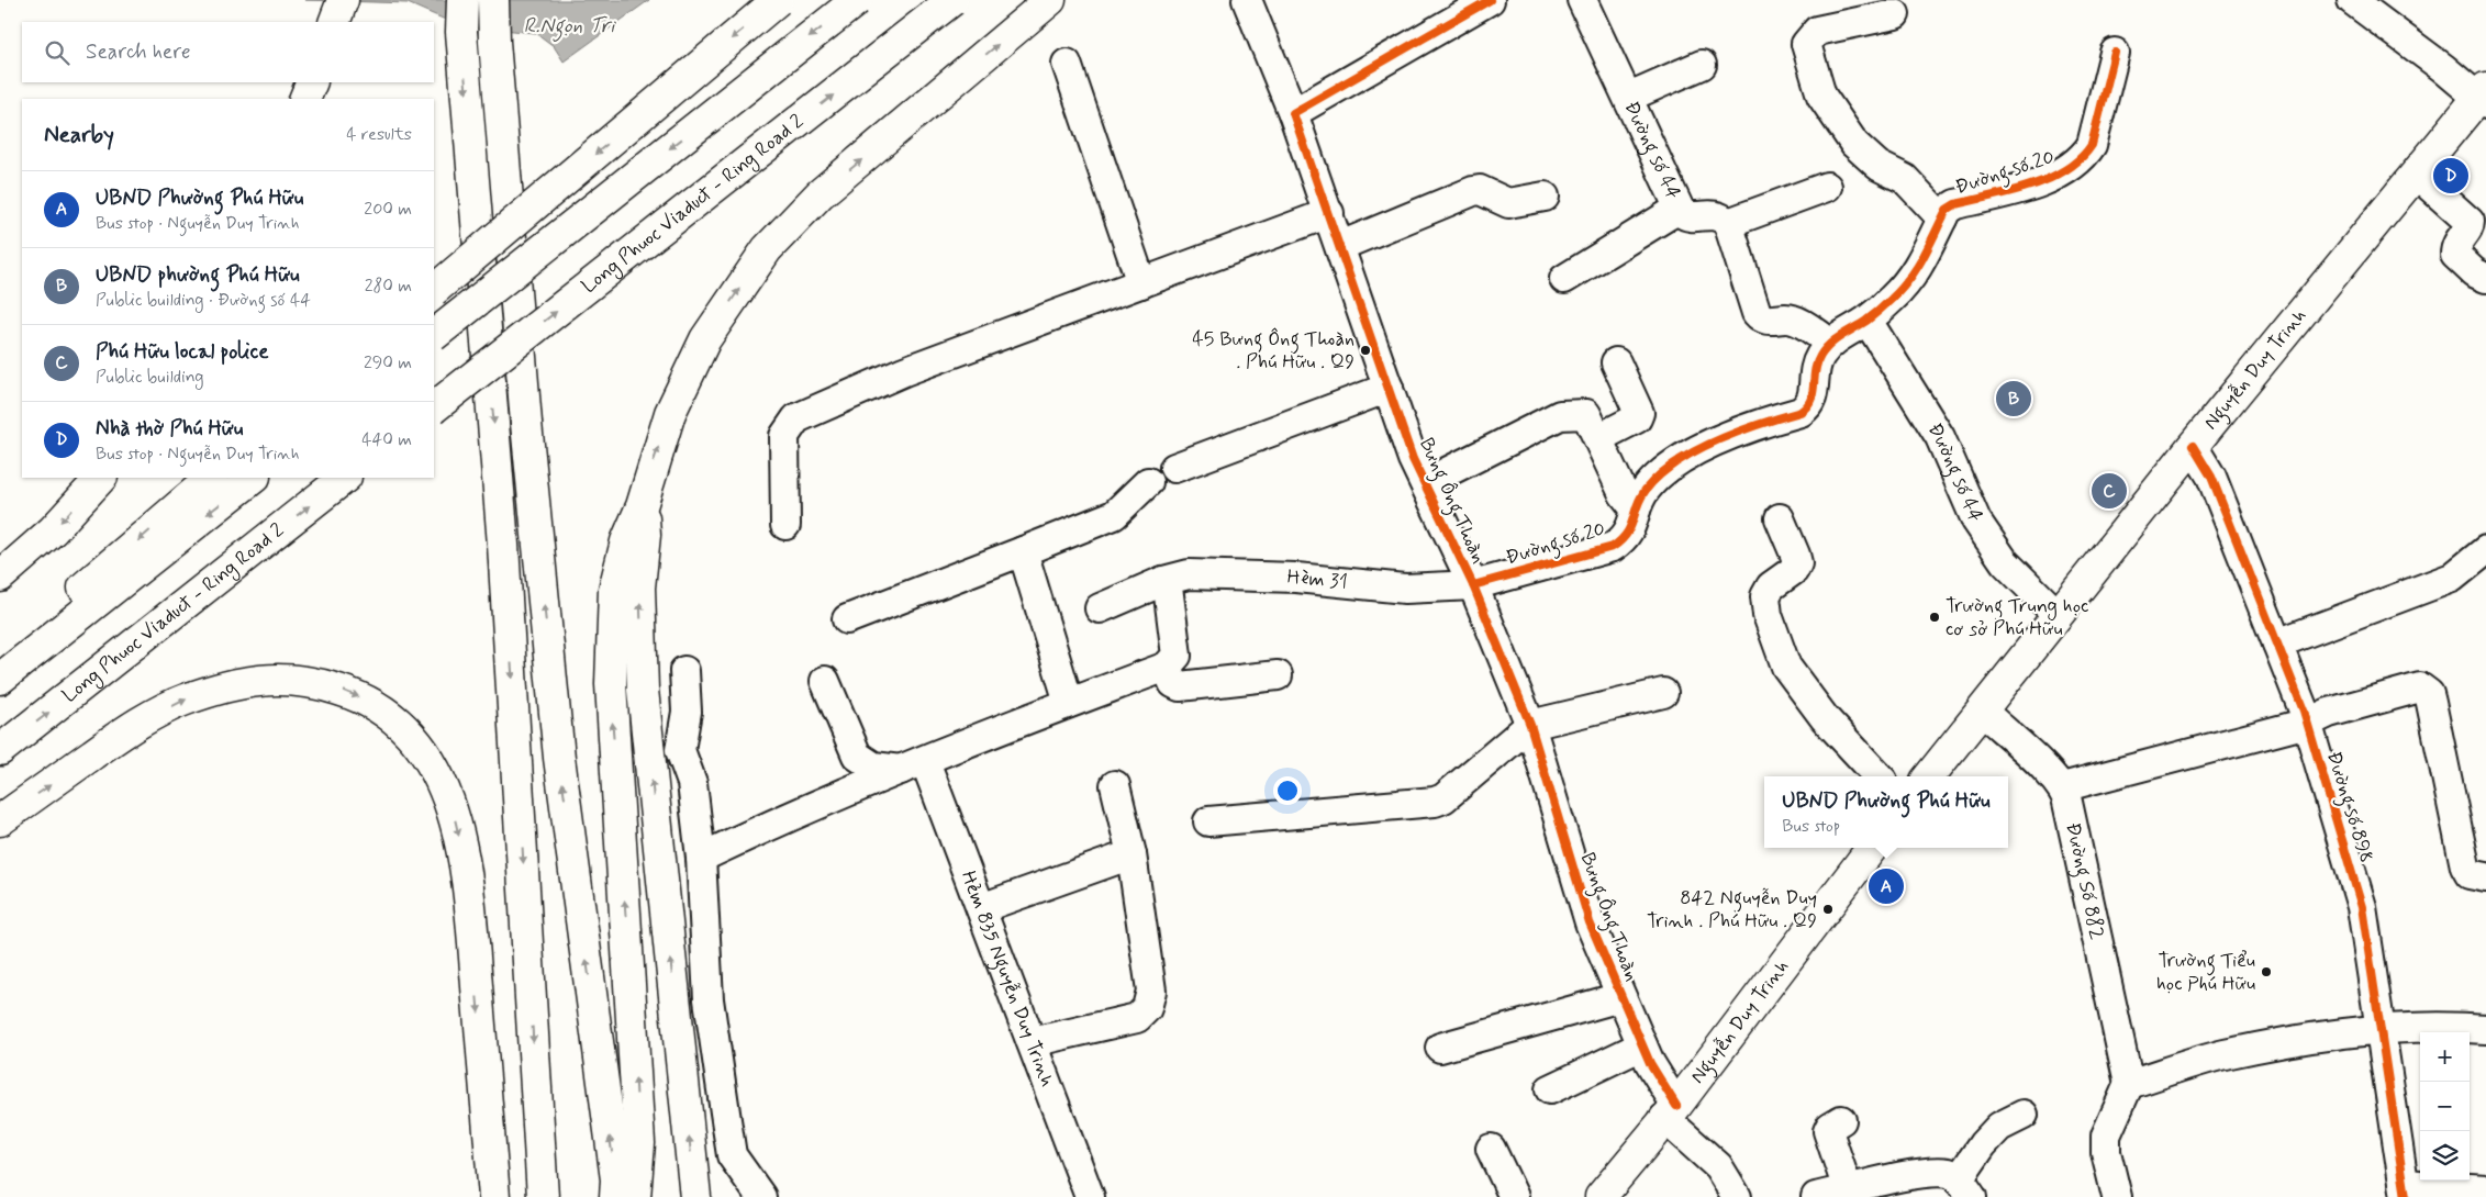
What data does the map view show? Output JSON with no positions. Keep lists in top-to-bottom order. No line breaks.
{"streets":{"main road":["Long Phuoc Viaduct - Ring Road 2","Nguyễn Duy Trinh"],"street":["Đường số 44","Đường số 20","Bưng Ông Thoàn","Hèm 31","Đường số 898","Đường Số 882","Hẻm 835 Nguyễn Duy Trinh"]},"crossings":[["Đường số 44","Đường số 20"],["Đường số 44","Nguyễn Duy Trinh"],["Đường số 20","Bưng Ông Thoàn"],["Đường số 20","Hèm 31"],["Nguyễn Duy Trinh","Bưng Ông Thoàn"],["Nguyễn Duy Trinh","Đường số 898"],["Nguyễn Duy Trinh","Đường Số 882"],["Bưng Ông Thoàn","Hèm 31"]],"water":["R.Ngọn Tri"],"places":["45 Bưng Ông Thoàn . Phú Hữu . Q9","Trường Trung học cơ sở Phú Hữu","842 Nguyễn Duy Trinh . Phú Hữu . Q9","Trường Tiểu học Phú Hữu"],"page":{"search":"Search here","heading":["Nearby","4 results"],"pins":["D","B","C","A"],"list":[{"mark":"A","name":"UBND Phường Phú Hữu","note":"Bus stop · Nguyễn Duy Trinh","value":"200 m"},{"mark":"B","name":"UBND phường Phú Hữu","note":"Public building · Đường số 44","value":"280 m"},{"mark":"C","name":"Phú Hữu local police","note":"Public building","value":"290 m"},{"mark":"D","name":"Nhà thờ Phú Hữu","note":"Bus stop · Nguyễn Duy Trinh","value":"440 m"}],"popup":["UBND Phường Phú Hữu","Bus stop"],"map_buttons":["+","−"]}}
